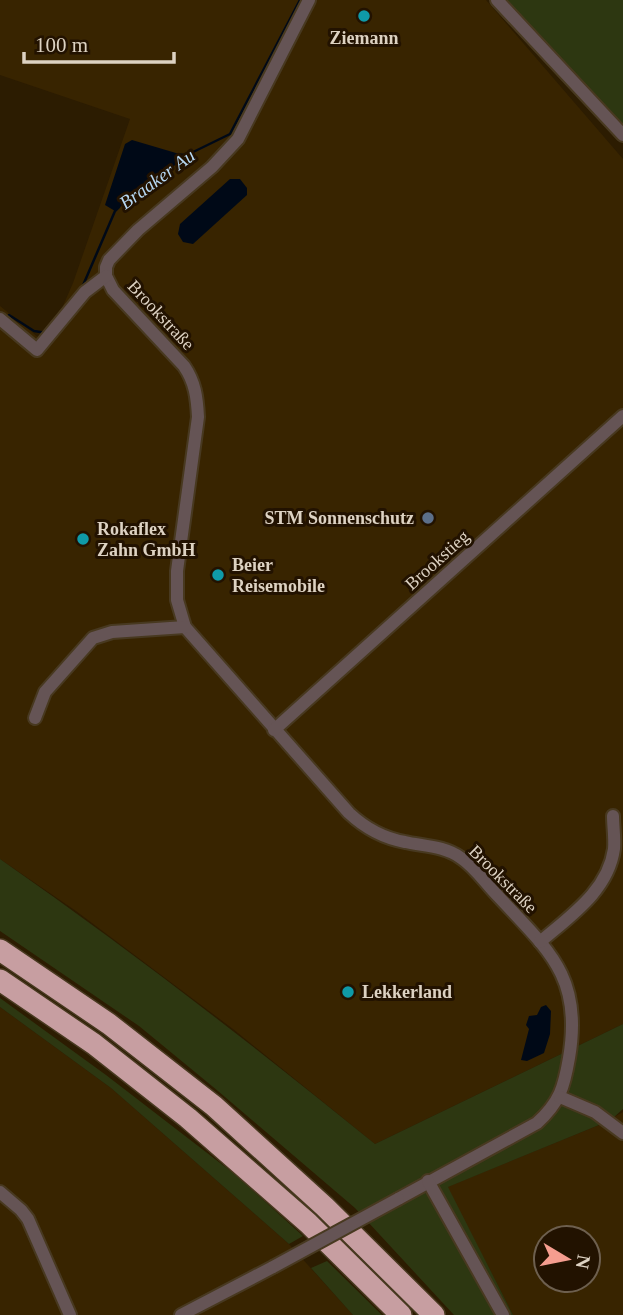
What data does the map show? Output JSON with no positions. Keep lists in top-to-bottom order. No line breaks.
{"streets":{"street":["Brookstraße","Brookstieg"]},"crossings":[["Brookstraße","Brookstieg"]],"water":["Braaker Au"],"places":["Ziemann","STM Sonnenschutz","Rokaflex Zahn GmbH","Beier Reisemobile","Lekkerland"],"scale_bar":"100 m","north":"right"}
